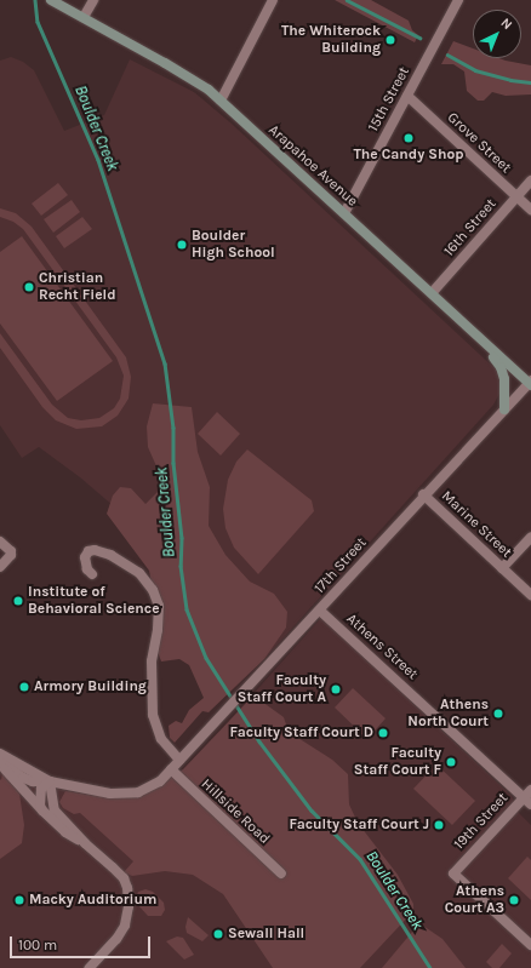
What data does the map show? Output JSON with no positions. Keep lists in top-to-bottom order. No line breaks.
{"streets":{"main road":["Arapahoe Avenue"],"street":["15th Street","Grove Street","16th Street","Marine Street","17th Street","Athens Street","Hillside Road","19th Street"]},"crossings":[["15th Street","Grove Street"],["15th Street","Arapahoe Avenue"],["Grove Street","16th Street"],["Arapahoe Avenue","16th Street"],["Arapahoe Avenue","17th Street"],["Marine Street","17th Street"],["17th Street","Athens Street"],["17th Street","Hillside Road"],["Athens Street","19th Street"]],"water":["Boulder Creek"],"places":["The Whiterock Building","The Candy Shop","Boulder High School","Christian Recht Field","Institute of Behavioral Science","Armory Building","Faculty Staff Court A","Athens North Court","Faculty Staff Court D","Faculty Staff Court F","Faculty Staff Court J","Macky Auditorium","Athens Court A3","Sewall Hall"],"scale_bar":"100 m","north":"top right"}
